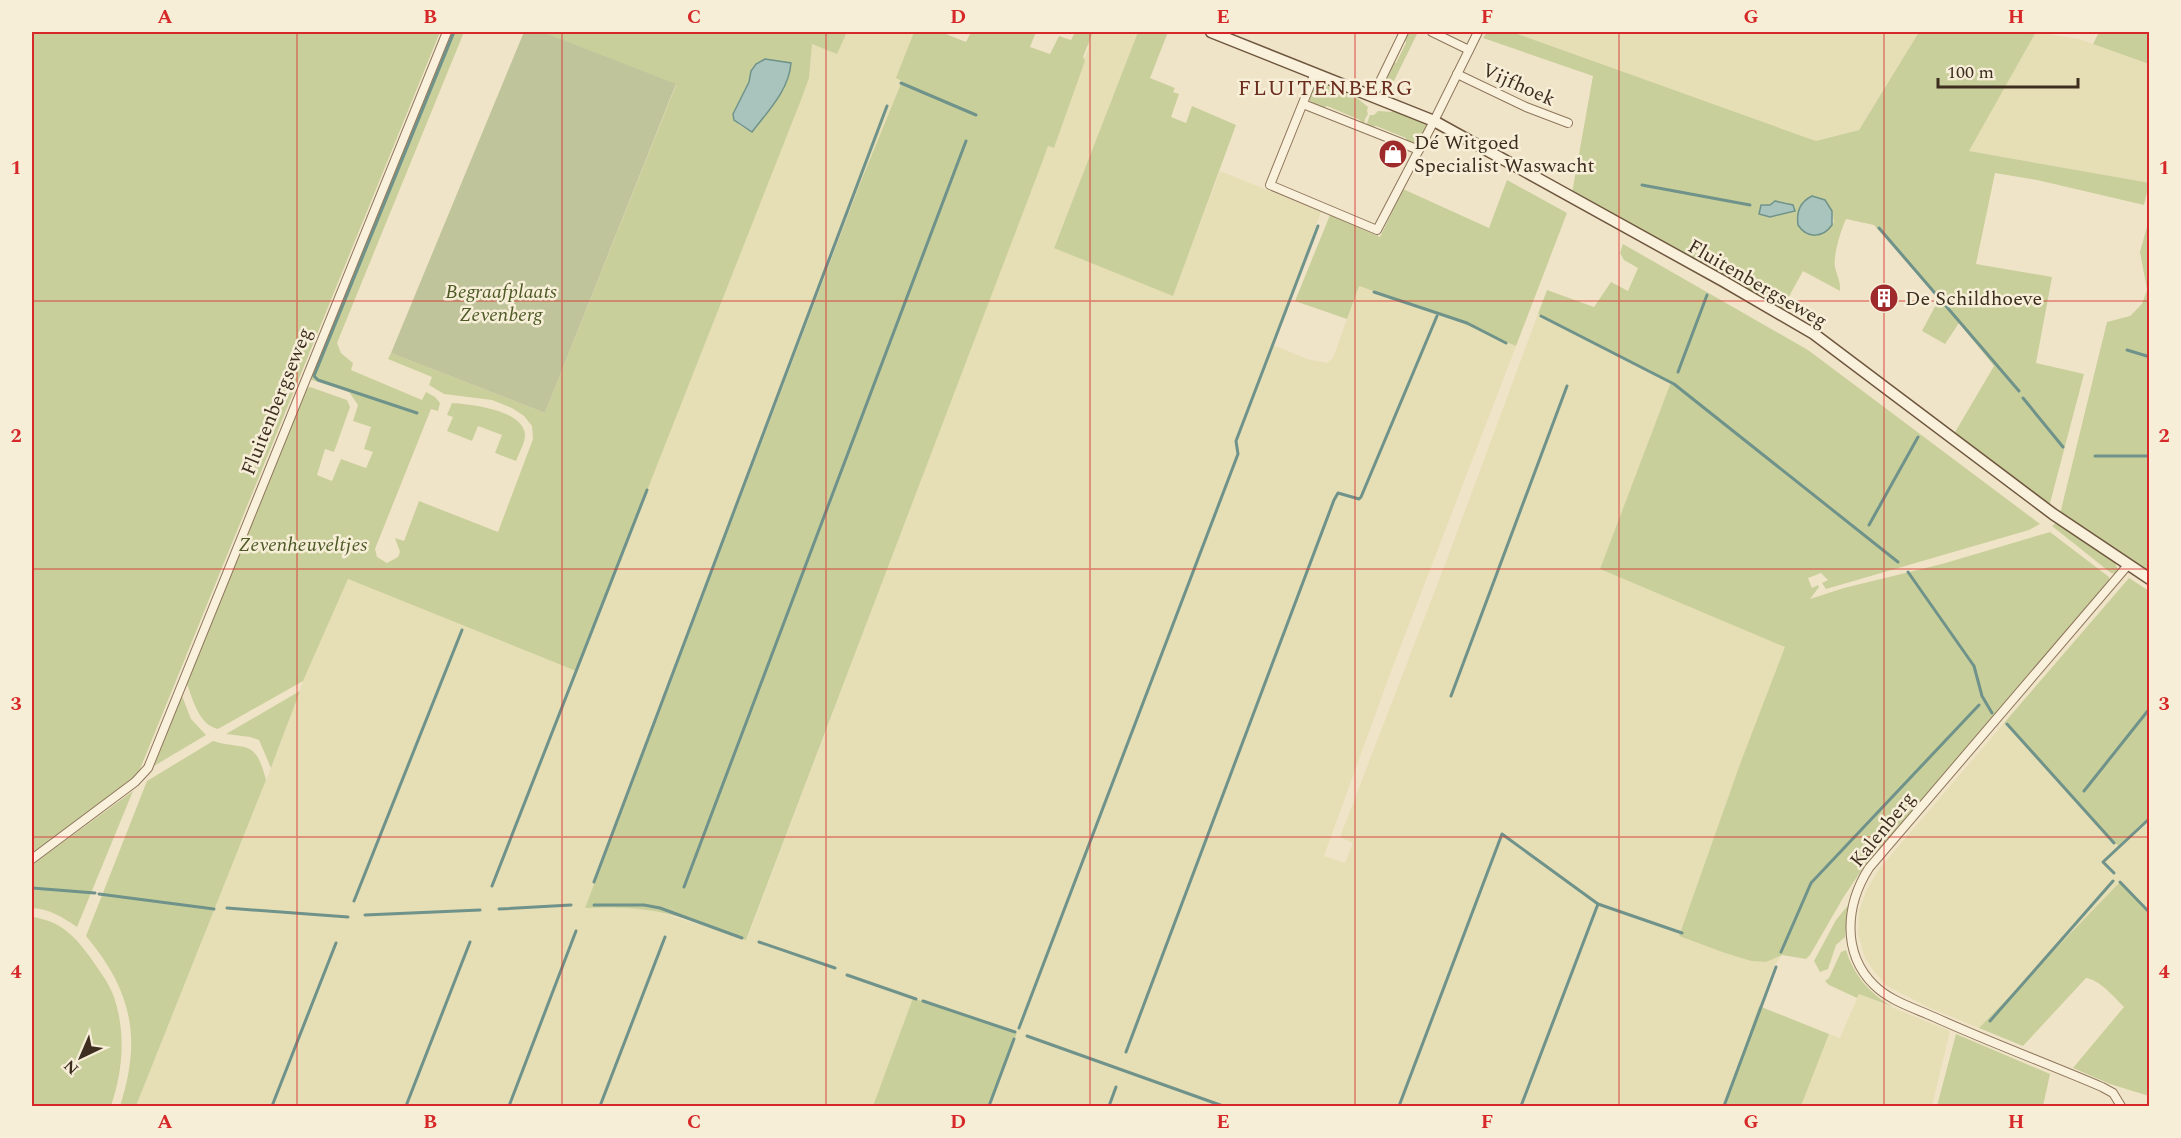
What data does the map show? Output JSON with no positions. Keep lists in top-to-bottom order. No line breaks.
{"streets":{"street":["Vijfhoek","Fluitenbergseweg","Kalenberg"]},"crossings":[["Vijfhoek","Fluitenbergseweg"],["Fluitenbergseweg","Kalenberg"]],"districts":["FLUITENBERG"],"parks":["Begraafplaats Zevenberg","Zevenheuveltjes"],"places":{"shop":["Dé Witgoed Specialist Waswacht"],"building":["De Schildhoeve"]},"scale_bar":"100 m","north":"bottom left","grid":{"columns":["A","B","C","D","E","F","G","H"],"rows":["1","2","3","4"]}}
